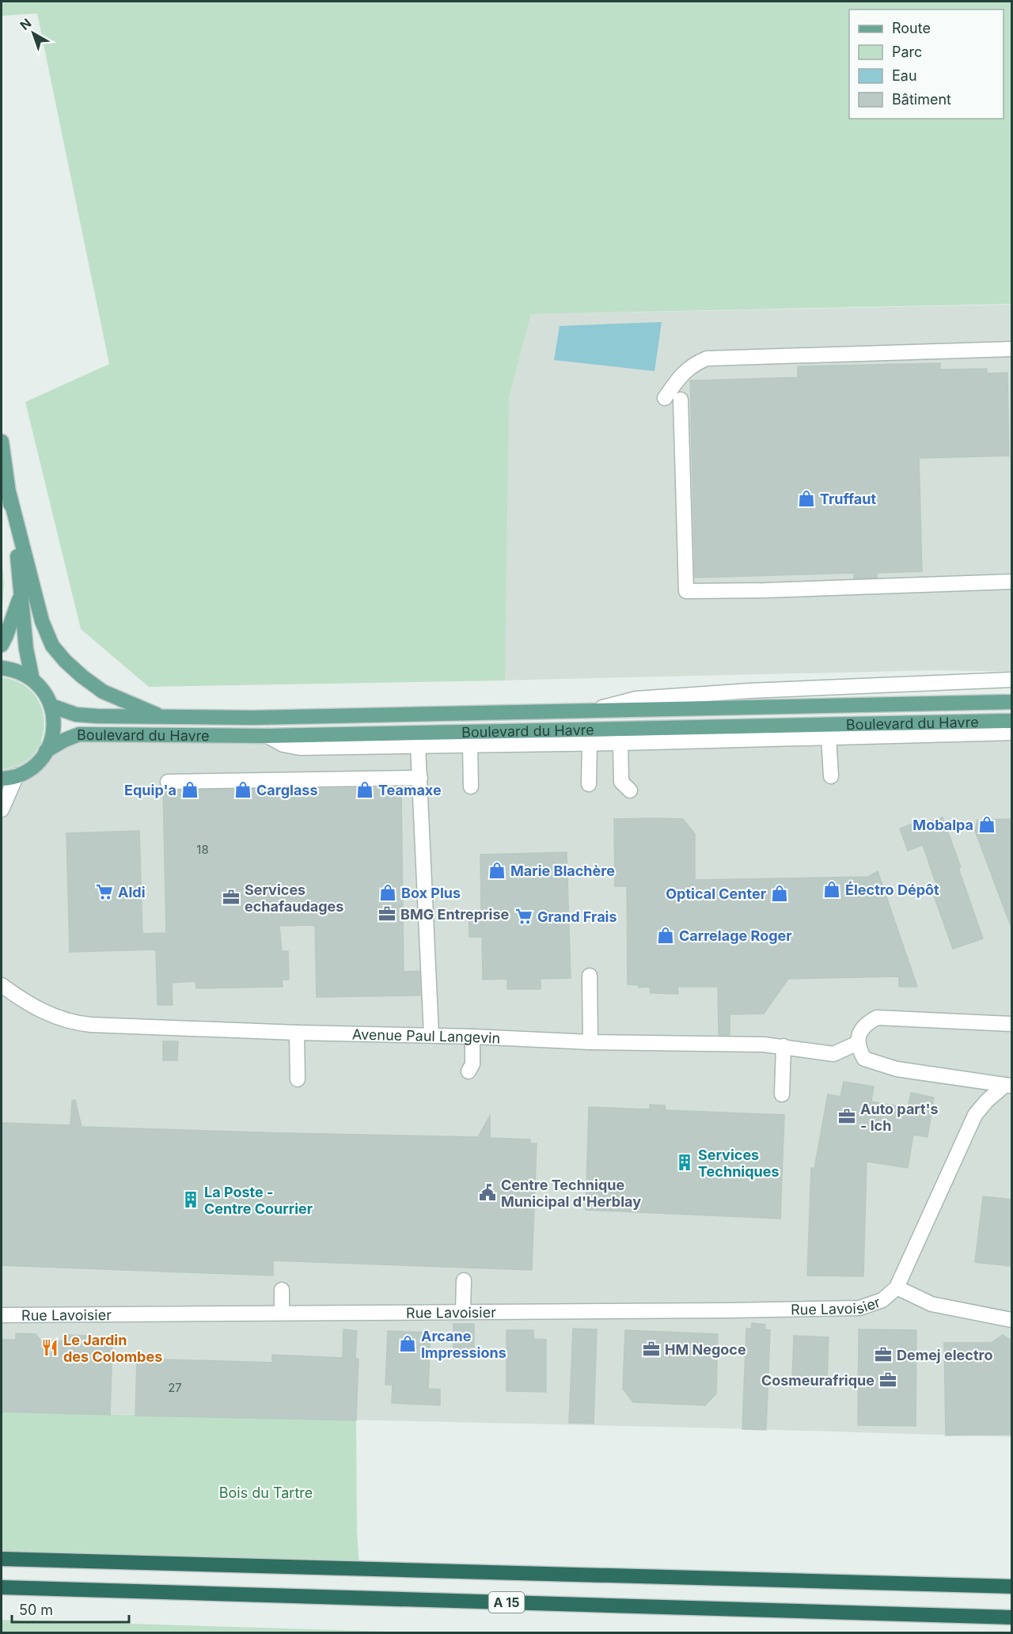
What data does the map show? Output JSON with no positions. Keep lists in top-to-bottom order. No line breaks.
{"streets":{"highway":["A 15"],"main road":["Boulevard du Havre"],"street":["Avenue Paul Langevin","Rue Lavoisier"]},"parks":["Bois du Tartre"],"places":{"shop":["Truffaut","Equip'a","Carglass","Teamaxe","Mobalpa","Marie Blachère","Électro Dépôt","Box Plus","Optical Center","Carrelage Roger","Arcane Impressions"],"supermarket":["Aldi","Grand Frais"],"office":["Services echafaudages","BMG Entreprise","Auto part's - lch","HM Negoce","Demej electro","Cosmeurafrique"],"building":["Services Techniques","La Poste - Centre Courrier"],"public building":["Centre Technique Municipal d'Herblay"],"restaurant":["Le Jardin des Colombes"]},"house_numbers":["18","27"],"legend":["Route","Parc","Eau","Bâtiment"],"scale_bar":"50 m","north":"top left"}
